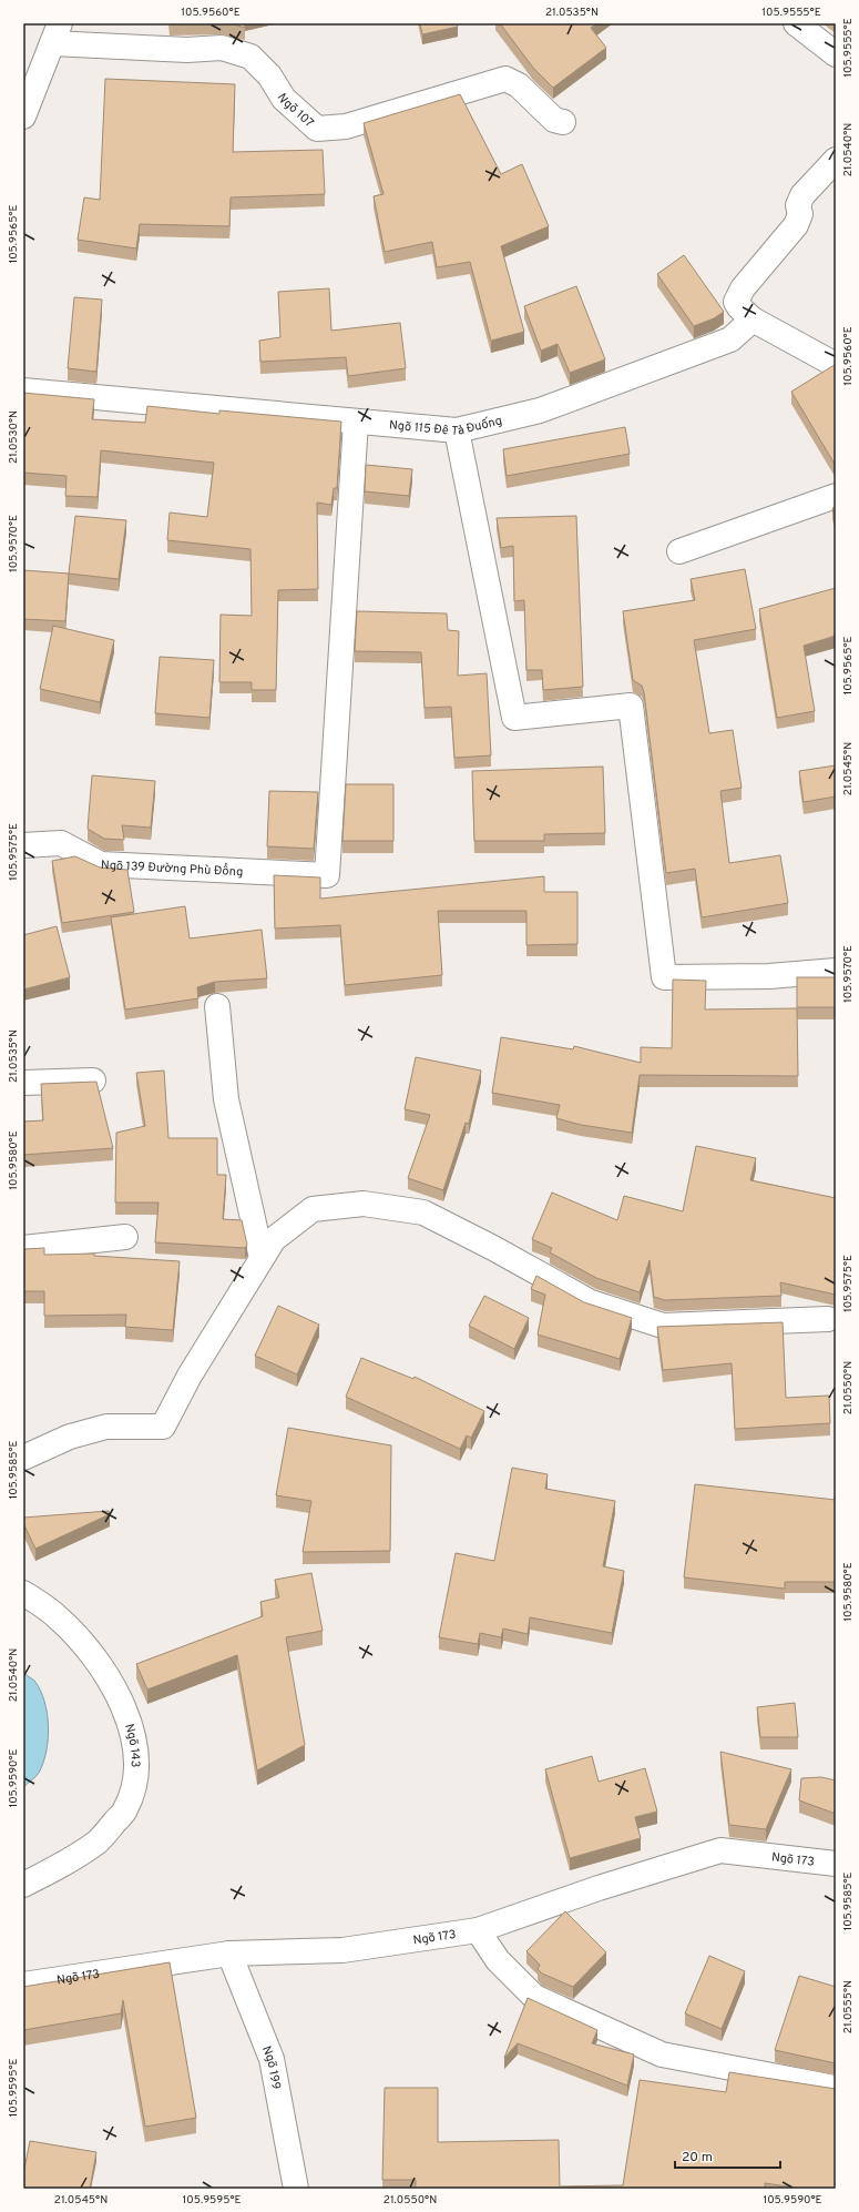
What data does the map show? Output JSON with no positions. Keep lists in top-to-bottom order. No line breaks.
{"streets":{"street":["Ngõ 107","Ngõ 115 Đê Tả Đuống","Ngõ 139 Đường Phù Đổng","Ngõ 143","Ngõ 173","Ngõ 199"]},"crossings":[["Ngõ 115 Đê Tả Đuống","Ngõ 139 Đường Phù Đổng"],["Ngõ 173","Ngõ 199"]],"scale_bar":"20 m","coordinates":["105.9560°E","21.0535°N","105.9555°E","21.0540°N","105.9565°E","21.0530°N","105.9570°E","21.0545°N","105.9575°E","105.9580°E","21.0550°N","105.9585°E","105.9590°E","21.0555°N","105.9595°E"]}
